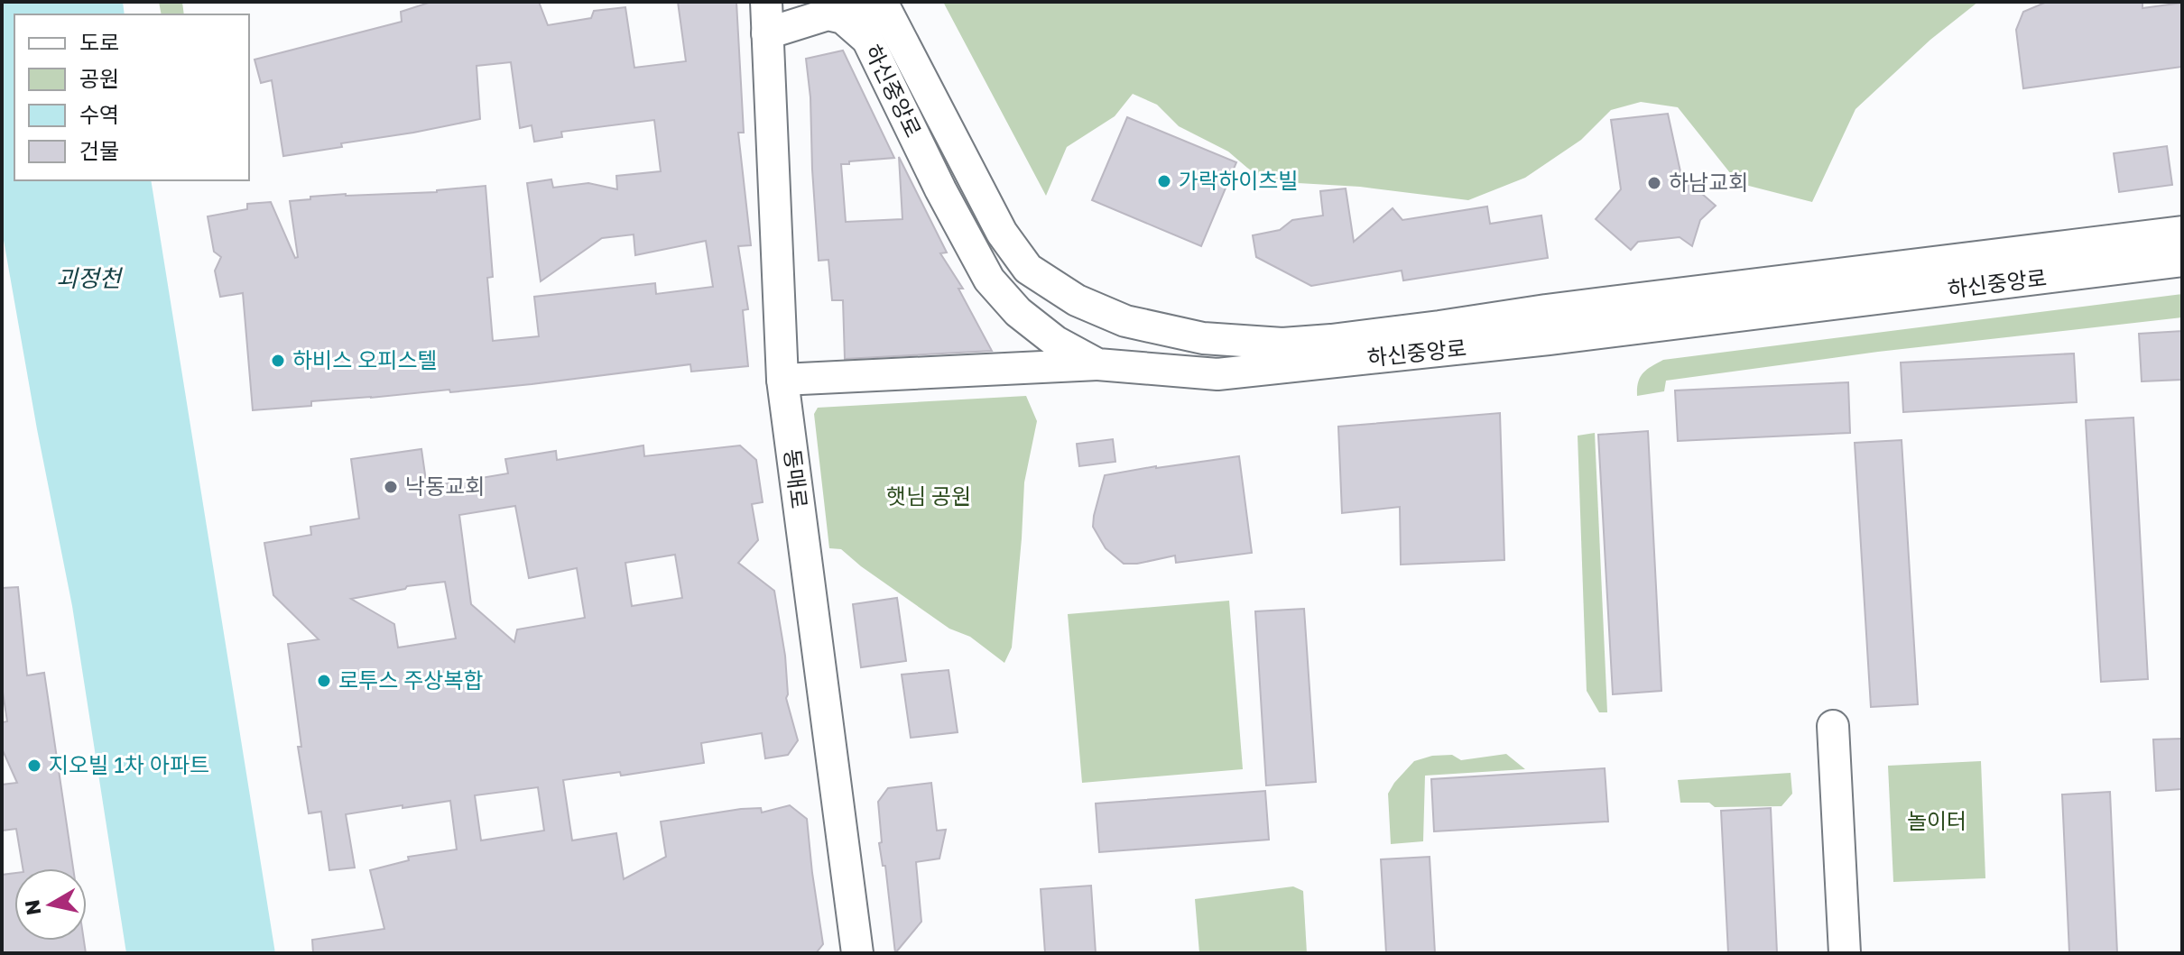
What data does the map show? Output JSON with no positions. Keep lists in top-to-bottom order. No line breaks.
{"streets":{"street":["하신중앙로","동매로"]},"water":["괴정천"],"parks":["햇님 공원","놀이터"],"places":["가락하이츠빌","하남교회","하비스 오피스텔","낙동교회","로투스 주상복합","지오빌 1차 아파트"],"legend":["도로","공원","수역","건물"],"north":"left"}
